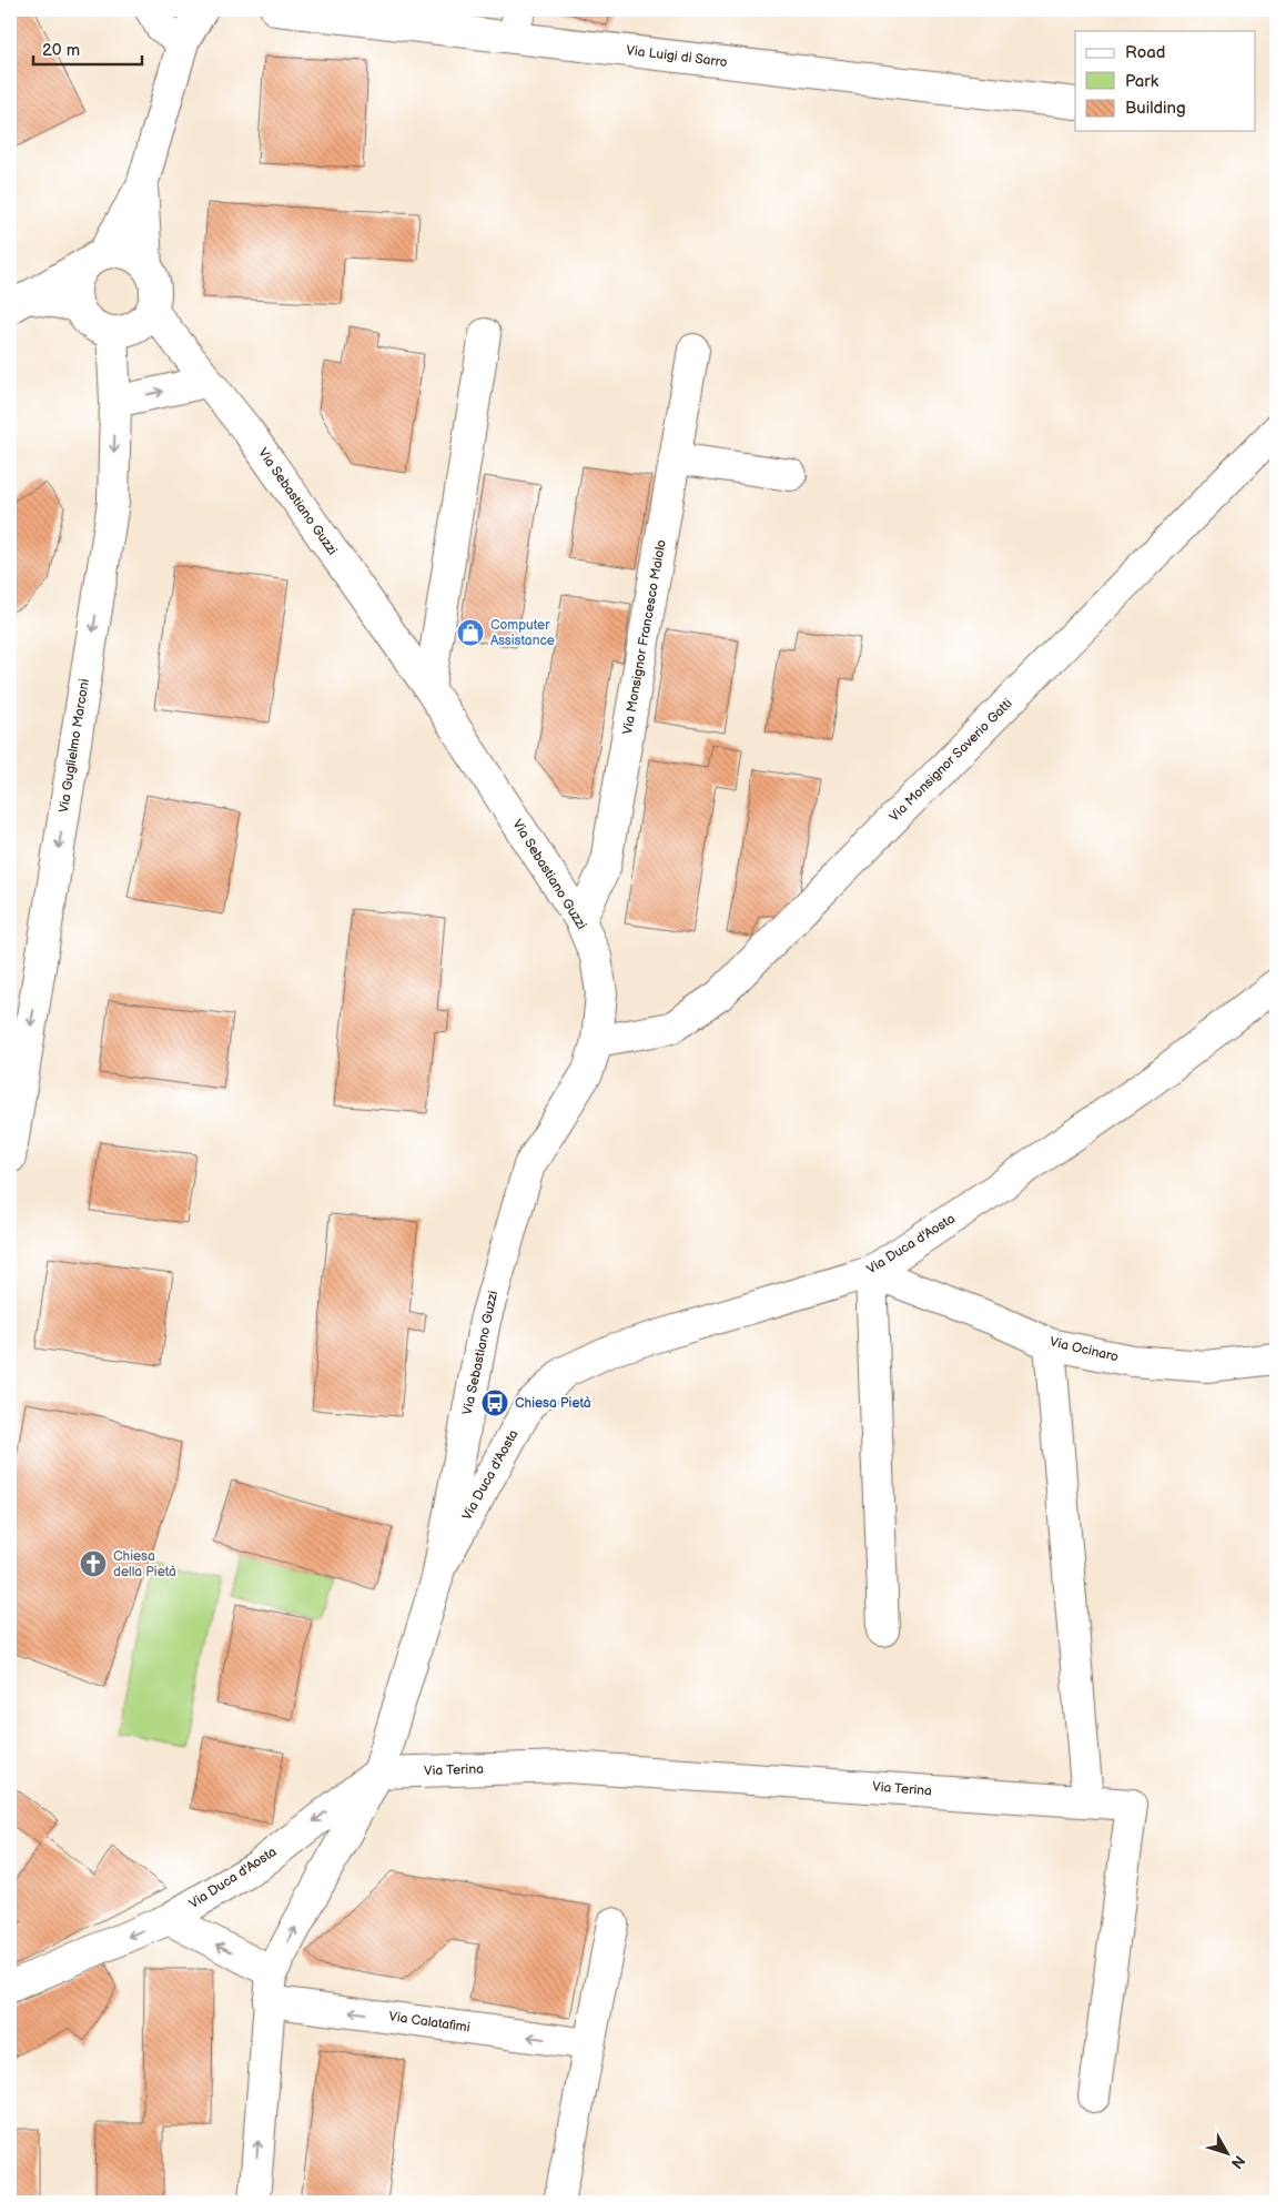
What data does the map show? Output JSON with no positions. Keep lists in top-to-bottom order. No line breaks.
{"streets":{"street":["Via Luigi di Sarro","Via Sebastiano Guzzi","Via Monsignor Francesco Maiolo","Via Guglielmo Marconi","Via Monsignor Saverio Gatti","Via Duca d'Aosta","Via Ocinaro","Via Terina","Via Calatafimi"]},"crossings":[["Via Sebastiano Guzzi","Via Monsignor Francesco Maiolo"],["Via Sebastiano Guzzi","Via Guglielmo Marconi"],["Via Sebastiano Guzzi","Via Monsignor Saverio Gatti"],["Via Sebastiano Guzzi","Via Duca d'Aosta"],["Via Duca d'Aosta","Via Ocinaro"],["Via Duca d'Aosta","Via Terina"],["Via Duca d'Aosta","Via Calatafimi"]],"one_way":["Via Guglielmo Marconi","Via Calatafimi"],"places":{"shop":["Computer Assistance"],"bus stop":["Chiesa Pietà"],"church":["Chiesa della Pietà"]},"legend":["Road","Park","Building"],"scale_bar":"20 m","north":"bottom right"}
